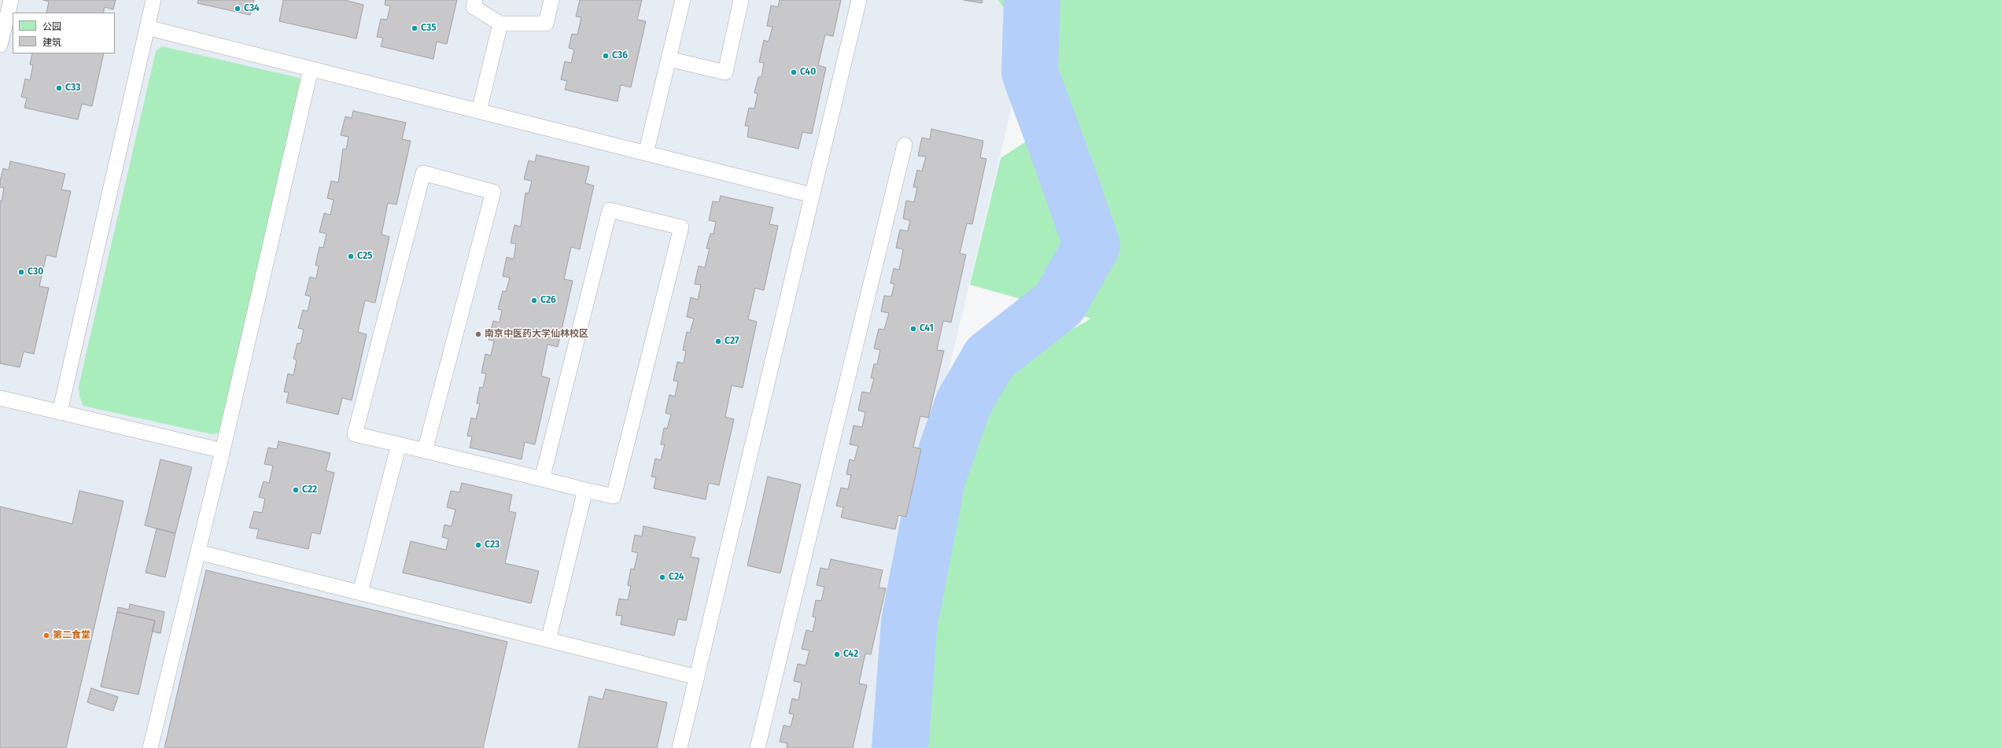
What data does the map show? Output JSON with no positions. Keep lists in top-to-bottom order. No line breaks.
{"places":["C34","C35","C36","C40","C33","C25","C30","C26","C41","南京中医药大学仙林校区","C27","C22","C23","C24","第二食堂","C42"],"legend":["公园","建筑"]}
